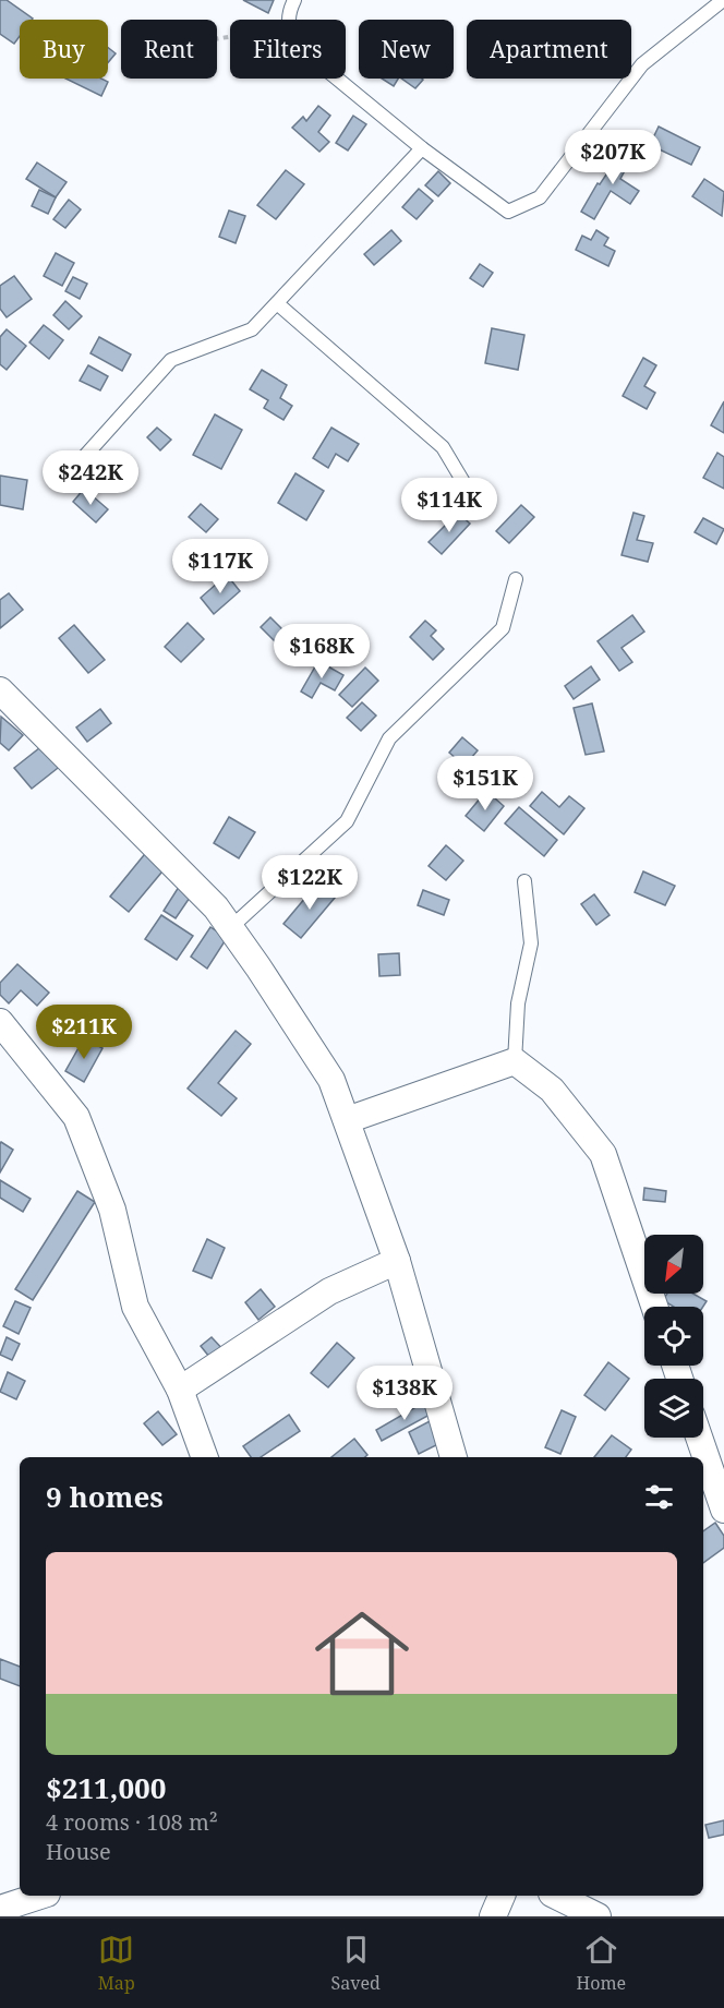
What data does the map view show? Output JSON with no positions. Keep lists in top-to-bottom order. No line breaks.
{"north":"bottom left","page":{"chip":["Buy","Rent","Filters","New","Apartment"],"price":["$207K","$242K","$114K","$117K","$168K","$151K","$122K","$211K","$138K"],"heading":"9 homes","list":[{"name":"$211,000","note":"4 rooms · 108 m² · House"}],"tabs":["Map","Saved","Home"]}}
